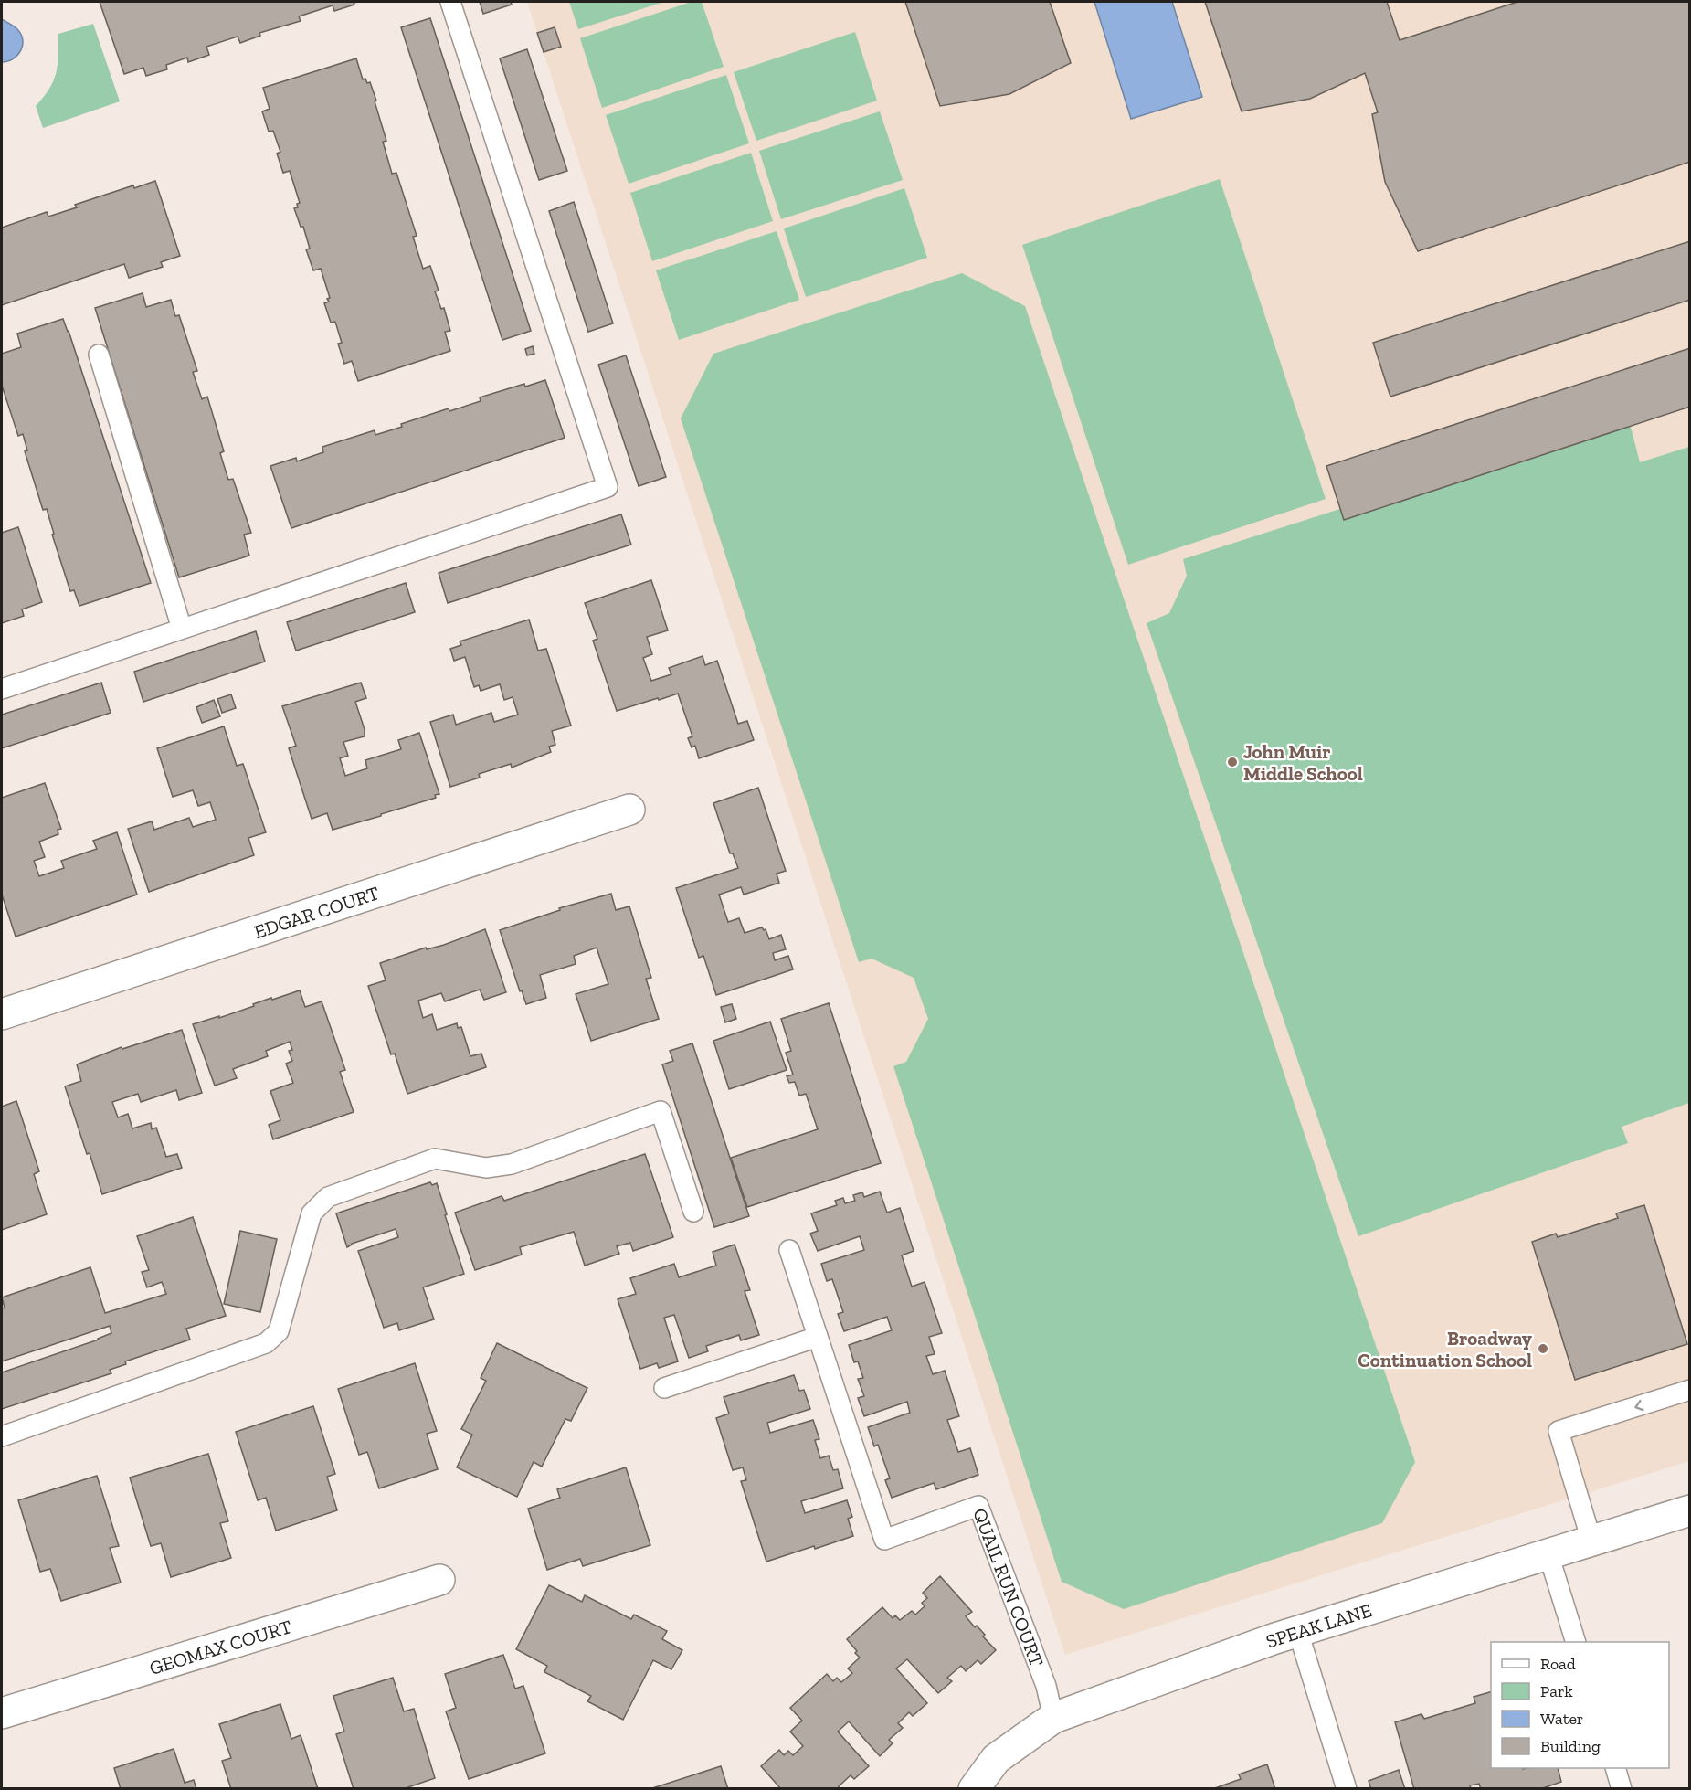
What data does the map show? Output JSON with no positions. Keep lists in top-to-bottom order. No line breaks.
{"streets":{"street":["EDGAR COURT","SPEAK LANE","GEOMAX COURT"],"lane":["QUAIL RUN COURT"]},"crossings":[["QUAIL RUN COURT","SPEAK LANE"]],"places":["John Muir Middle School","Broadway Continuation School"],"legend":["Road","Park","Water","Building"]}
